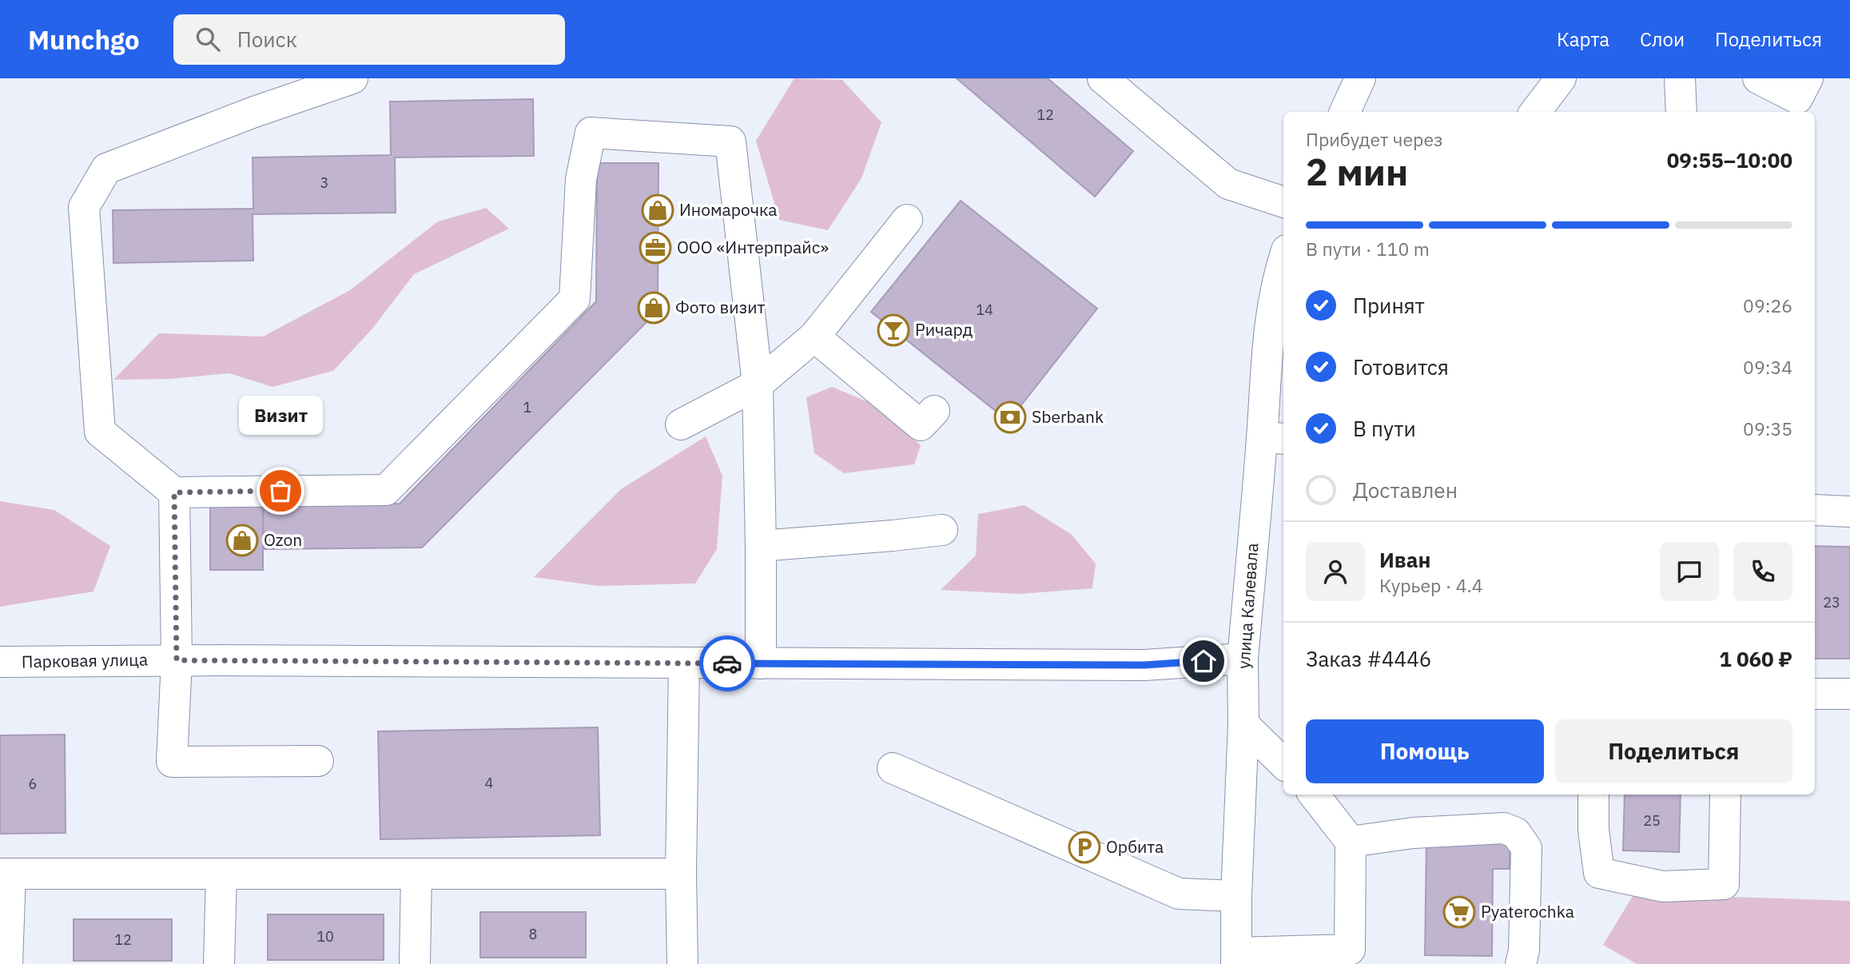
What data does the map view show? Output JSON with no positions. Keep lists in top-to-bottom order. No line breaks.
{"streets":{"main road":["улица Калевала","Парковая улица"]},"crossings":[["улица Калевала","Парковая улица"]],"places":{"shop":["Иномарочка","Фото визит","Ozon"],"office":["ООО «Интерпрайс»"],"bar":["Ричард"],"bank":["Sberbank"],"other":["Визит"],"parking":["Орбита"],"supermarket":["Pyaterochka"]},"house_numbers":["12","3","14","1","23","4","6","25","8","10","12"],"page":{"header":"Munchgo","search":"Поиск","nav":["Карта","Слои","Поделиться"],"heading":["2 мин","Прибудет через","09:55–10:00"],"panel":["Иван","Курьер · 4.4","Заказ #4446","1 060 ₽"],"bar":"В пути · 110 m","list":[["Принят","09:26"],["Готовится","09:34"],["В пути","09:35"],"Доставлен"],"bubble":"Визит","buttons":["Помощь","Поделиться"]}}
